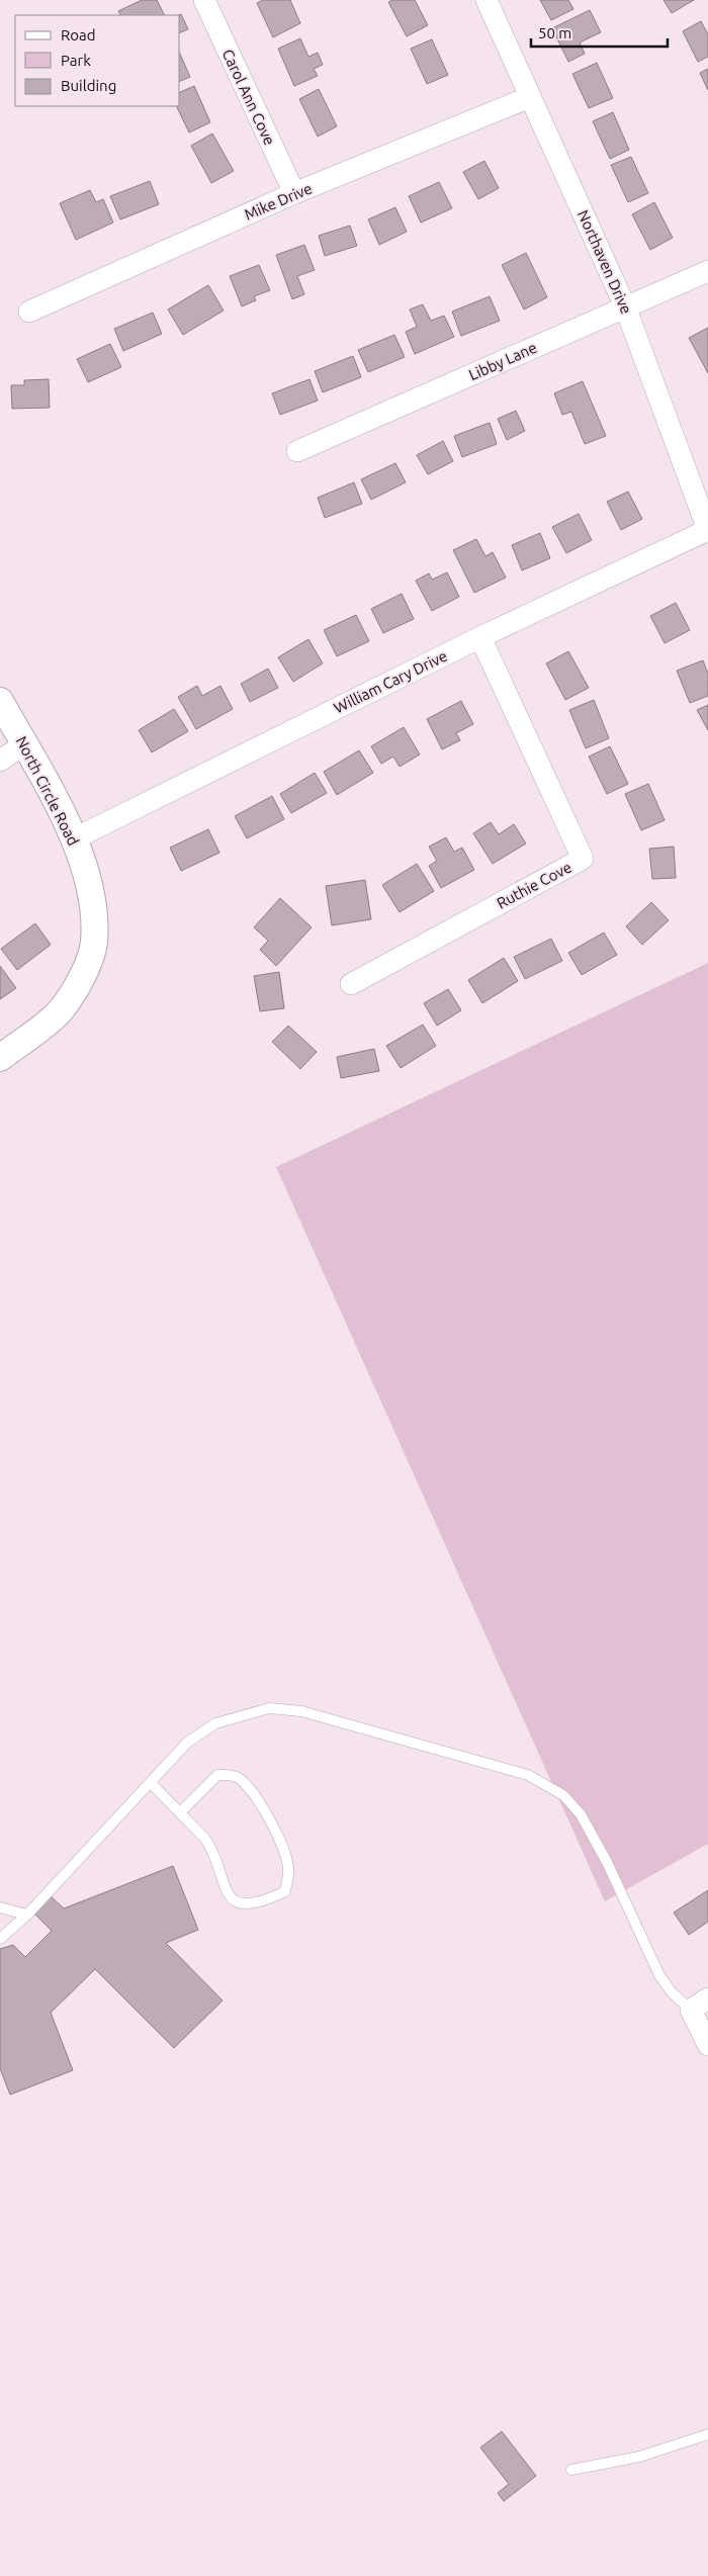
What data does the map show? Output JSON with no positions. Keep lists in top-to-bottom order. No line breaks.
{"streets":{"street":["Carol Ann Cove","Mike Drive","Northaven Drive","Libby Lane","William Cary Drive","North Circle Road","Ruthie Cove"]},"crossings":[["Carol Ann Cove","Mike Drive"],["Mike Drive","Northaven Drive"],["Northaven Drive","Libby Lane"],["Northaven Drive","William Cary Drive"],["William Cary Drive","North Circle Road"],["William Cary Drive","Ruthie Cove"]],"legend":["Road","Park","Building"],"scale_bar":"50 m"}
